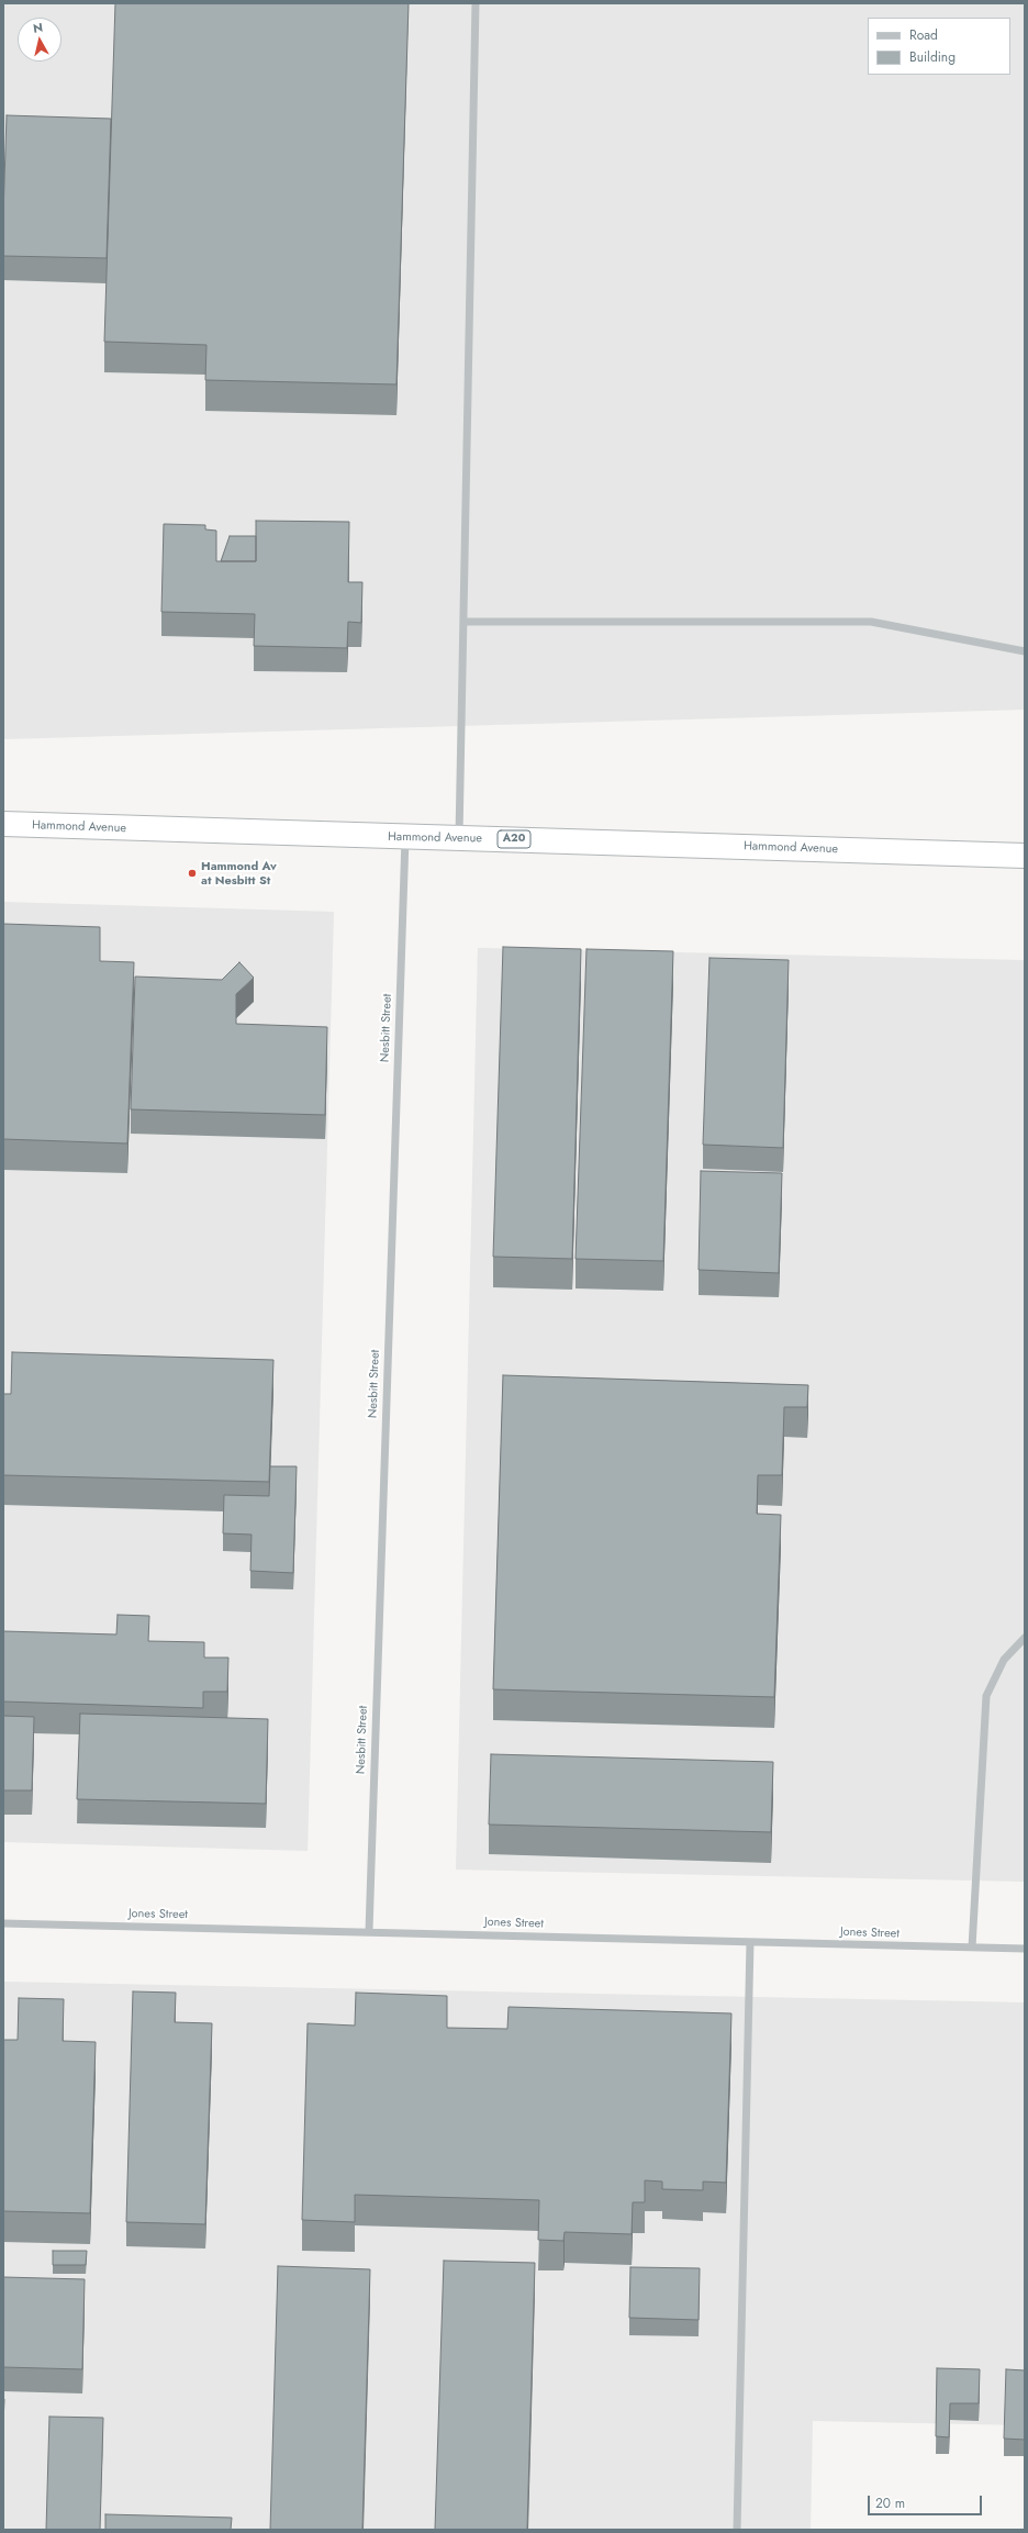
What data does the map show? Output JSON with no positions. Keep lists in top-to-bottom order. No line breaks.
{"streets":{"highway":["Hammond Avenue","A20"],"street":["Nesbitt Street","Jones Street"]},"crossings":[["Hammond Avenue","Nesbitt Street"],["Nesbitt Street","Jones Street"]],"places":["Hammond Av at Nesbitt St"],"legend":["Road","Building"],"scale_bar":"20 m","north":"top"}
